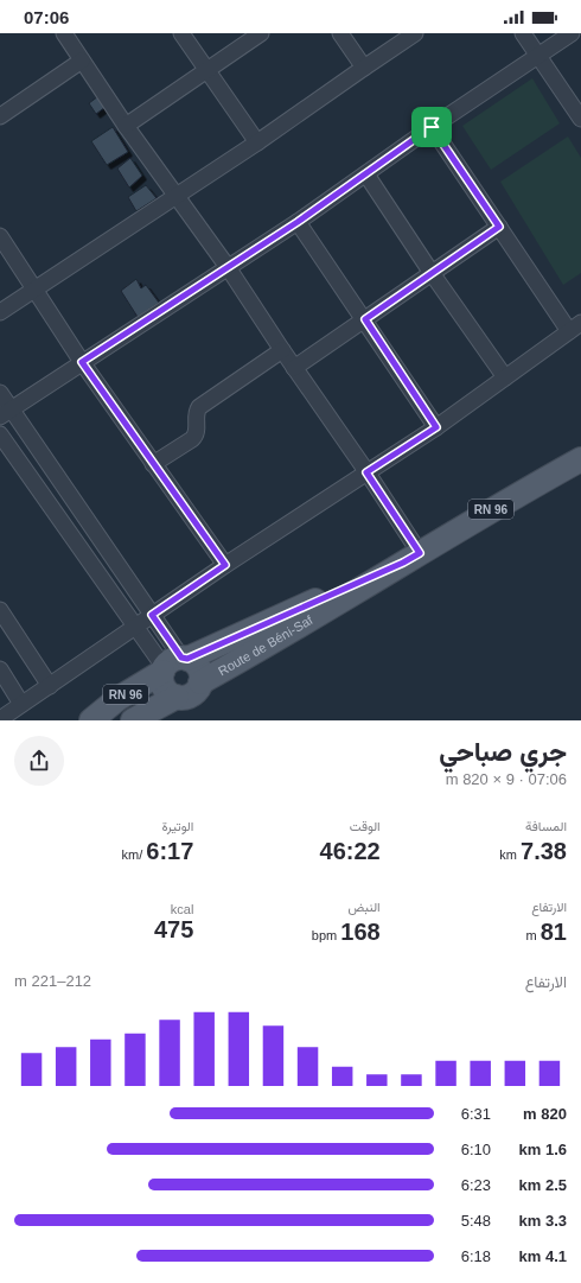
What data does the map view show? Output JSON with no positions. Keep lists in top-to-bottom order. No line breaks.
{"streets":{"main road":["RN 96","Route de Béni-Saf"]},"crossings":[["RN 96","Route de Béni-Saf"]],"page":{"status":"07:06","heading":["جري صباحي","07:06 · 9 × 820 m"],"stats":[["المسافة","7.38 km"],["الوقت","46:22"],["الوتيرة","6:17 /km"],["الارتفاع","81 m"],["النبض","168 bpm"],["kcal","475"]],"chart":["الارتفاع","212–221 m"],"list":[{"name":"820 m","note":"6:31"},{"name":"1.6 km","note":"6:10"},{"name":"2.5 km","note":"6:23"},{"name":"3.3 km","note":"5:48"},{"name":"4.1 km","note":"6:18"}]}}
